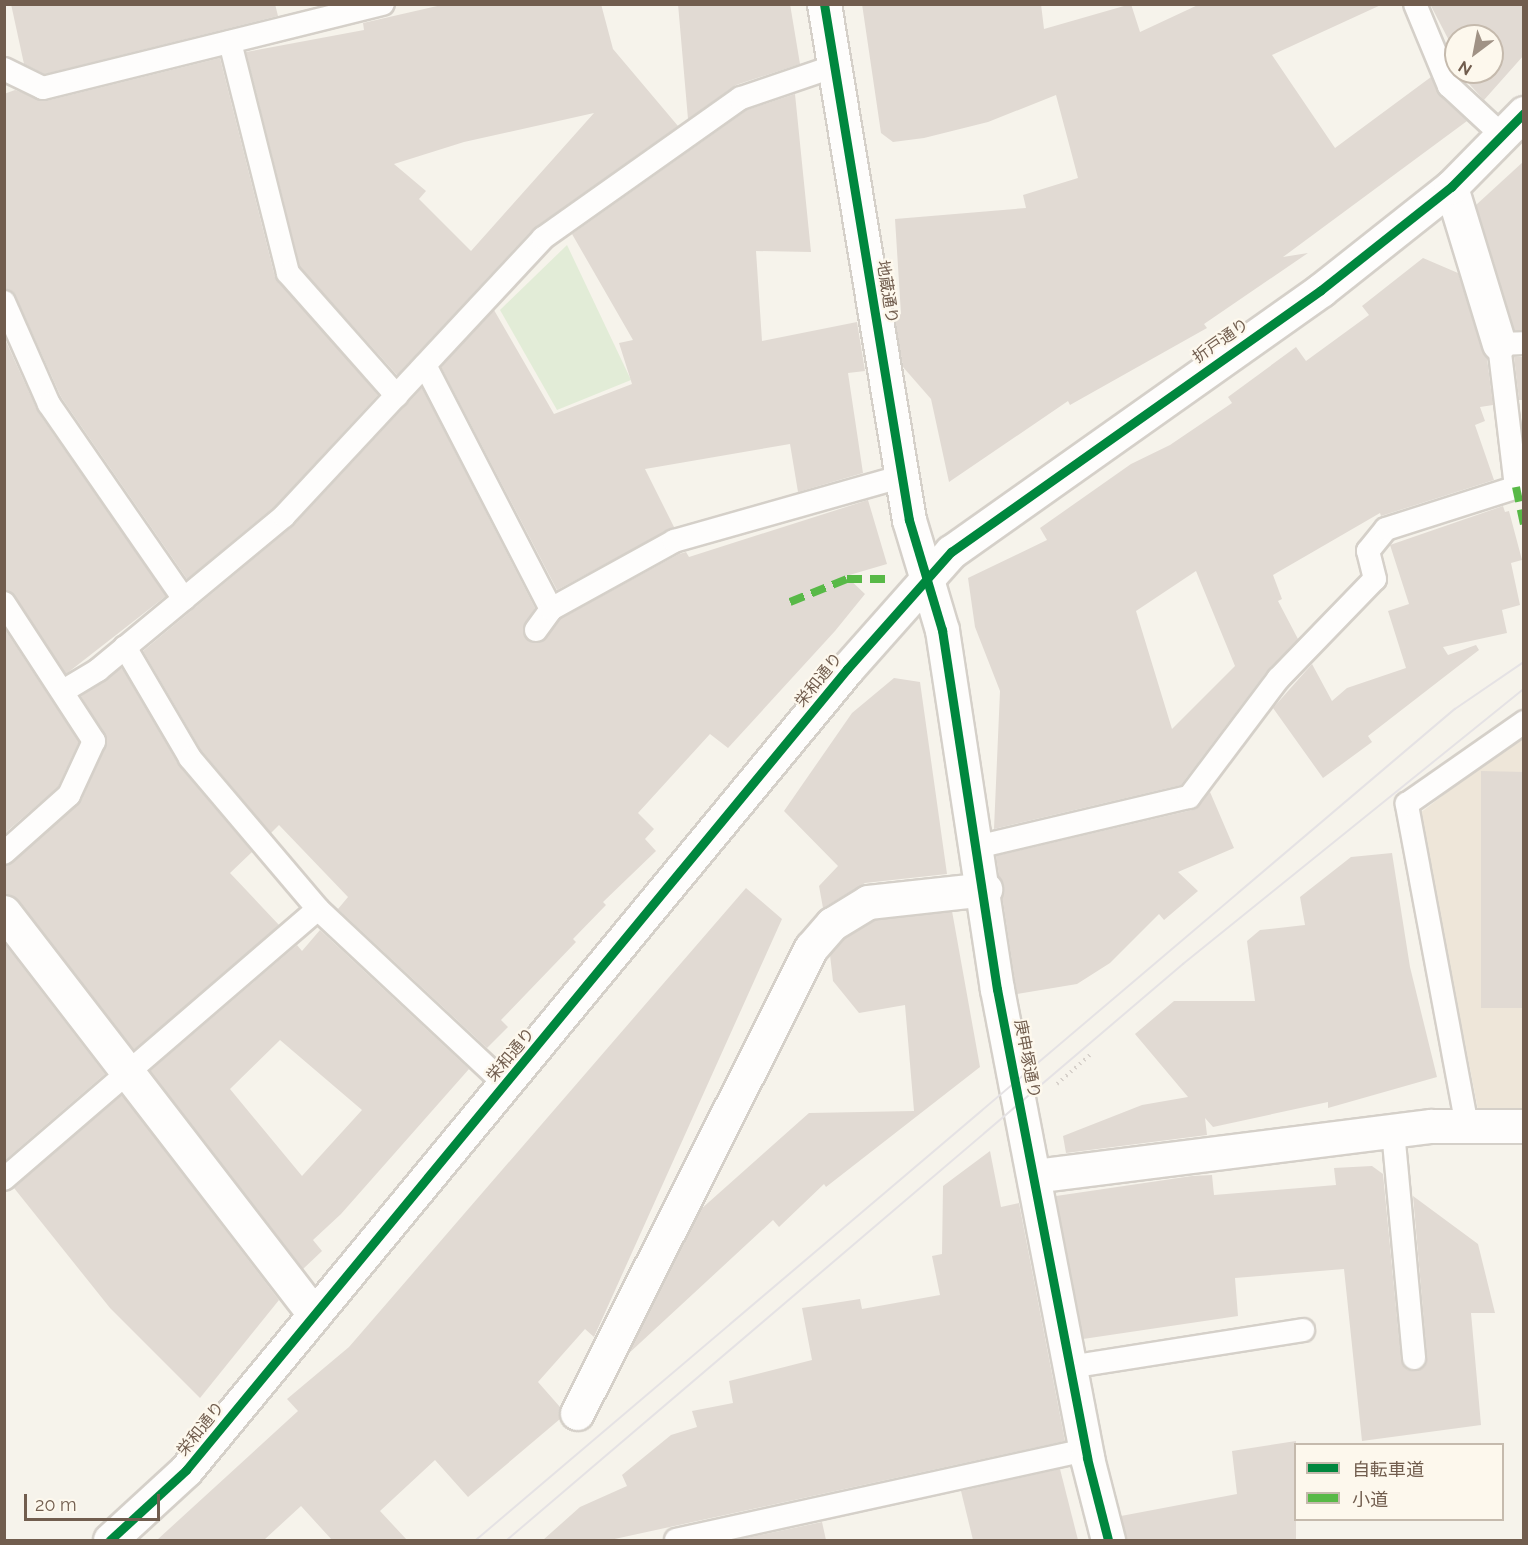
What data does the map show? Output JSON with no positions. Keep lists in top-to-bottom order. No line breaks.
{"streets":{"street":["地蔵通り","折戸通り","栄和通り","庚申塚通り"]},"crossings":[["地蔵通り","折戸通り"],["地蔵通り","栄和通り"],["地蔵通り","庚申塚通り"],["折戸通り","栄和通り"],["折戸通り","庚申塚通り"],["栄和通り","庚申塚通り"]],"legend":["自転車道","小道"],"scale_bar":"20 m","north":"bottom left"}
